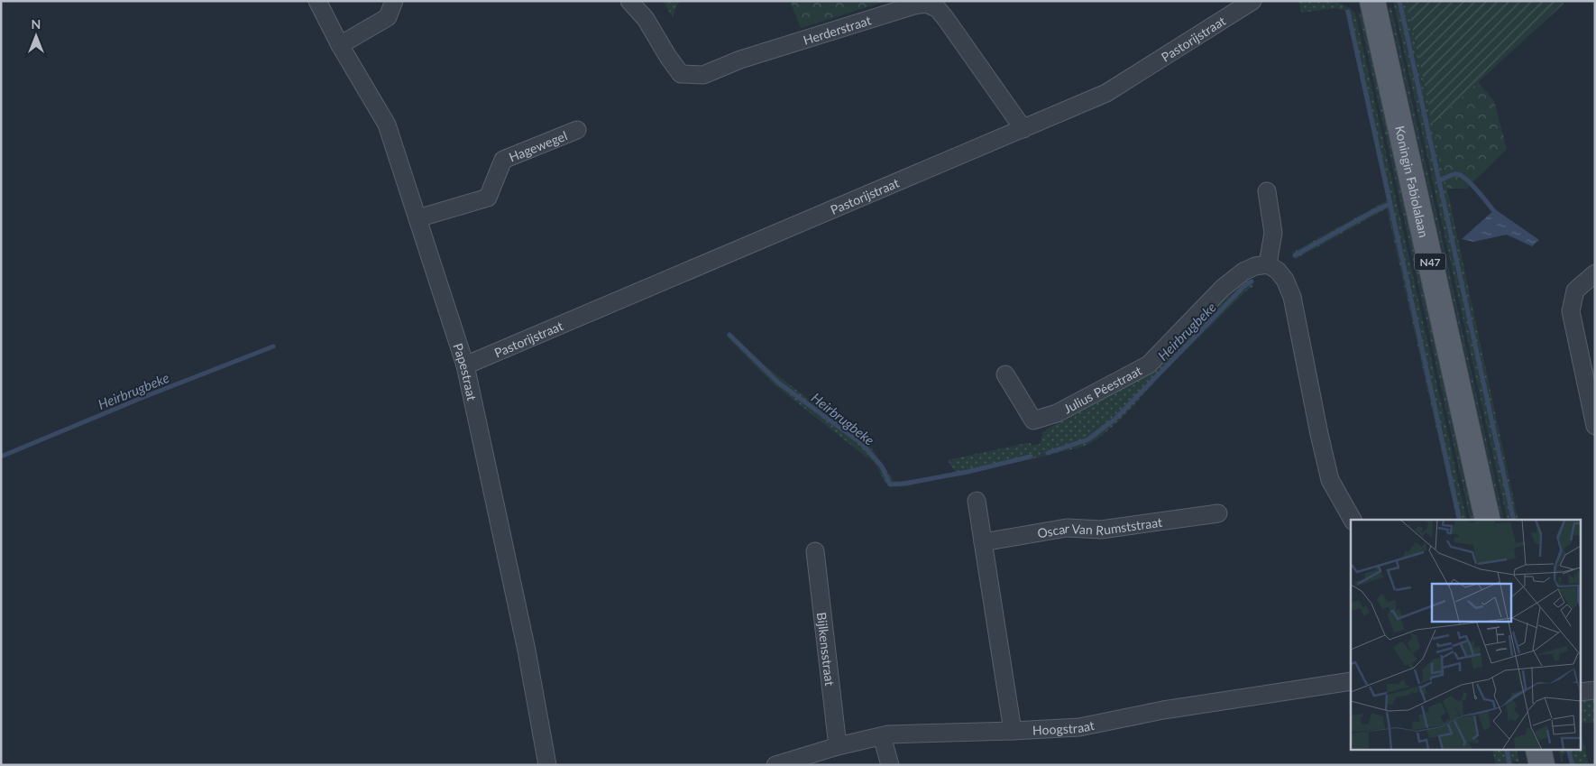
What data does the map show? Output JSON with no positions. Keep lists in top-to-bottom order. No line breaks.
{"streets":{"main road":["Koningin Fabiolalaan","N47"],"street":["Herderstraat","Pastorijstraat","Hagewegel","Papestraat","Julius Péestraat","Oscar Van Rumststraat","Bijlkensstraat","Hoogstraat"]},"crossings":[["Herderstraat","Pastorijstraat"],["Pastorijstraat","Papestraat"],["Hagewegel","Papestraat"],["Bijlkensstraat","Hoogstraat"]],"water":["Heirbrugbeke"],"north":"top"}
